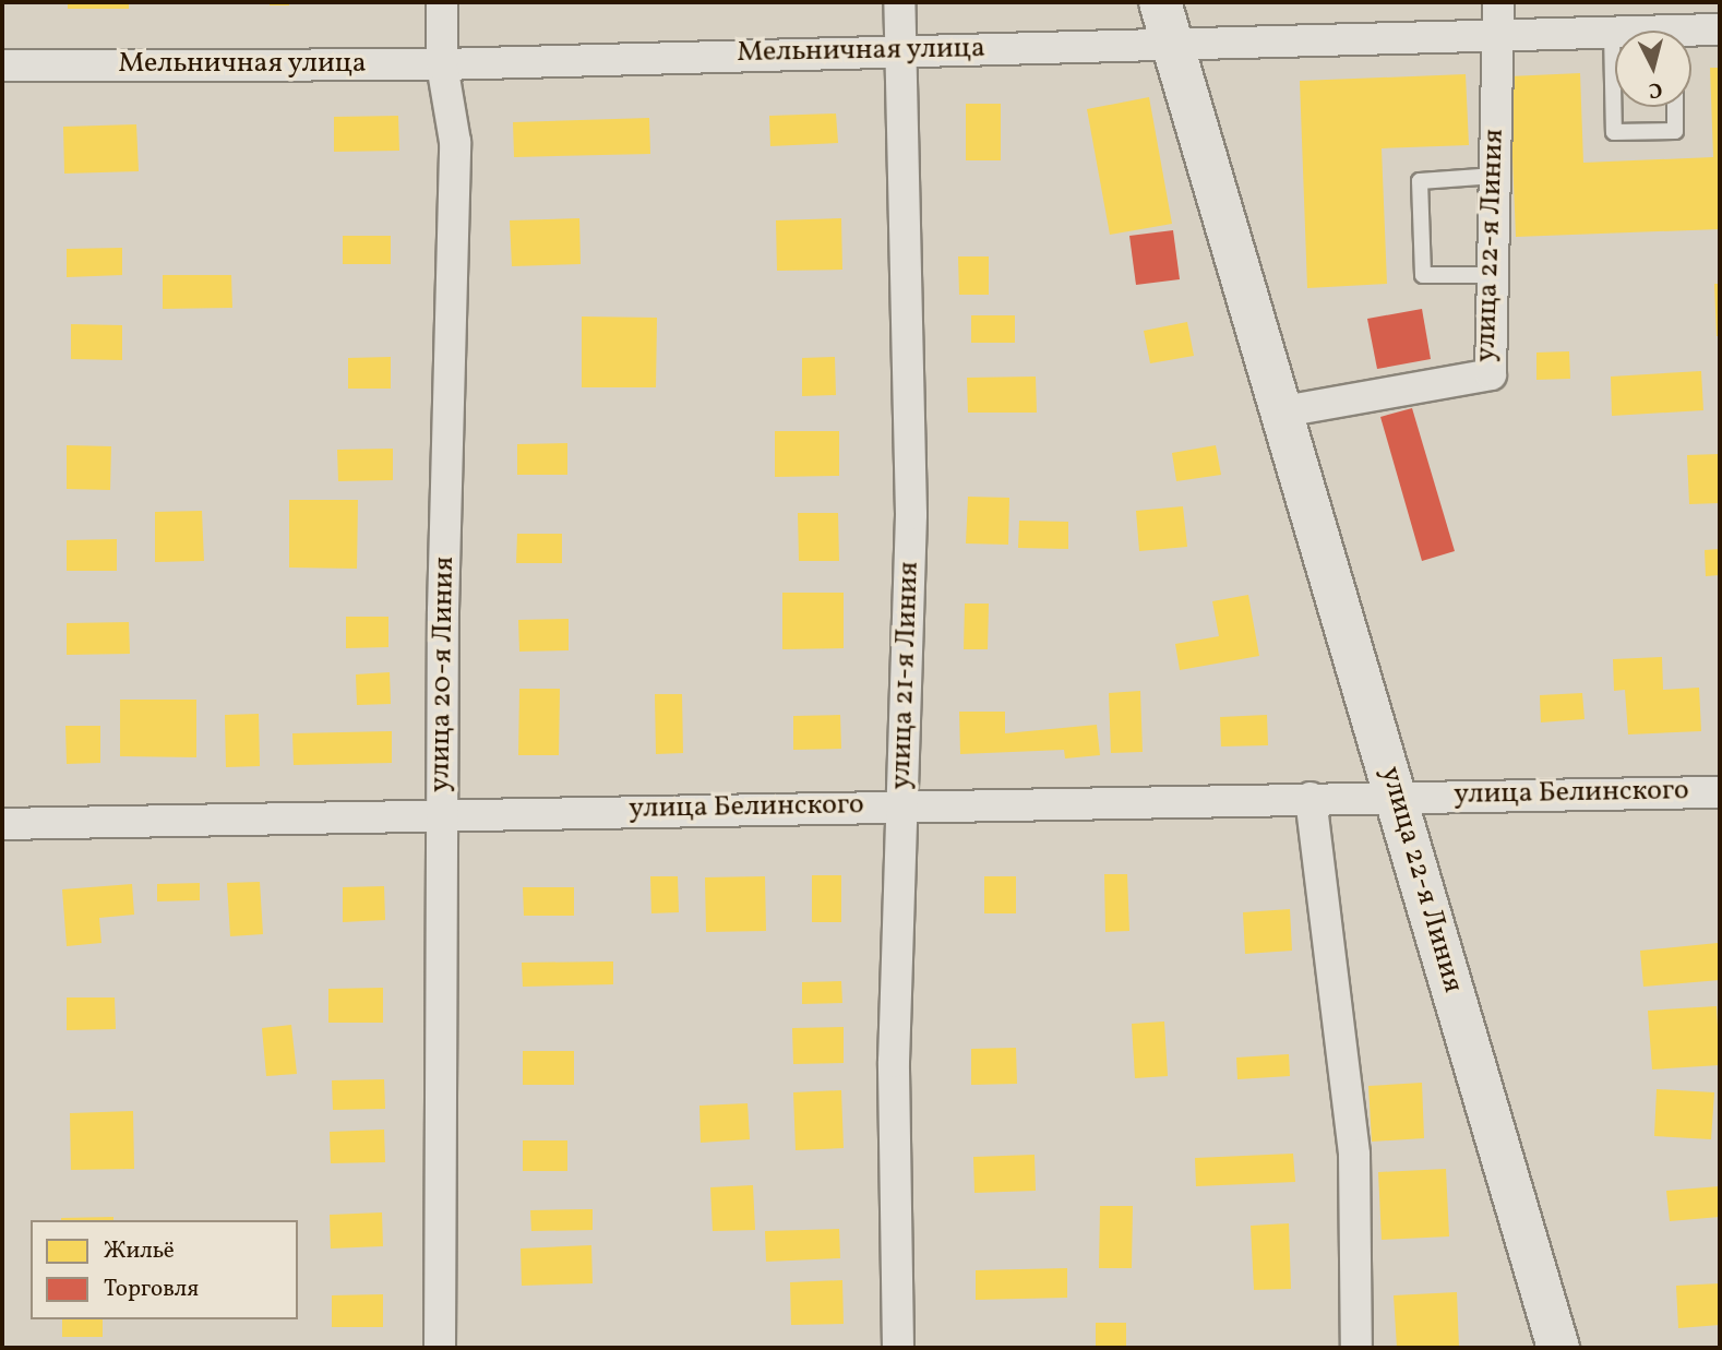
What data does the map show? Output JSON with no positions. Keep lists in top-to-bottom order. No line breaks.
{"streets":{"main road":["улица 22-я Линия"],"street":["Мельничная улица","улица 20-я Линия","улица 21-я Линия","улица Белинского"]},"crossings":[["Мельничная улица","улица 22-я Линия"],["Мельничная улица","улица 20-я Линия"],["Мельничная улица","улица 21-я Линия"],["улица 22-я Линия","улица Белинского"],["улица 20-я Линия","улица Белинского"],["улица 21-я Линия","улица Белинского"]],"legend":["Жильё","Торговля"],"north":"bottom"}
